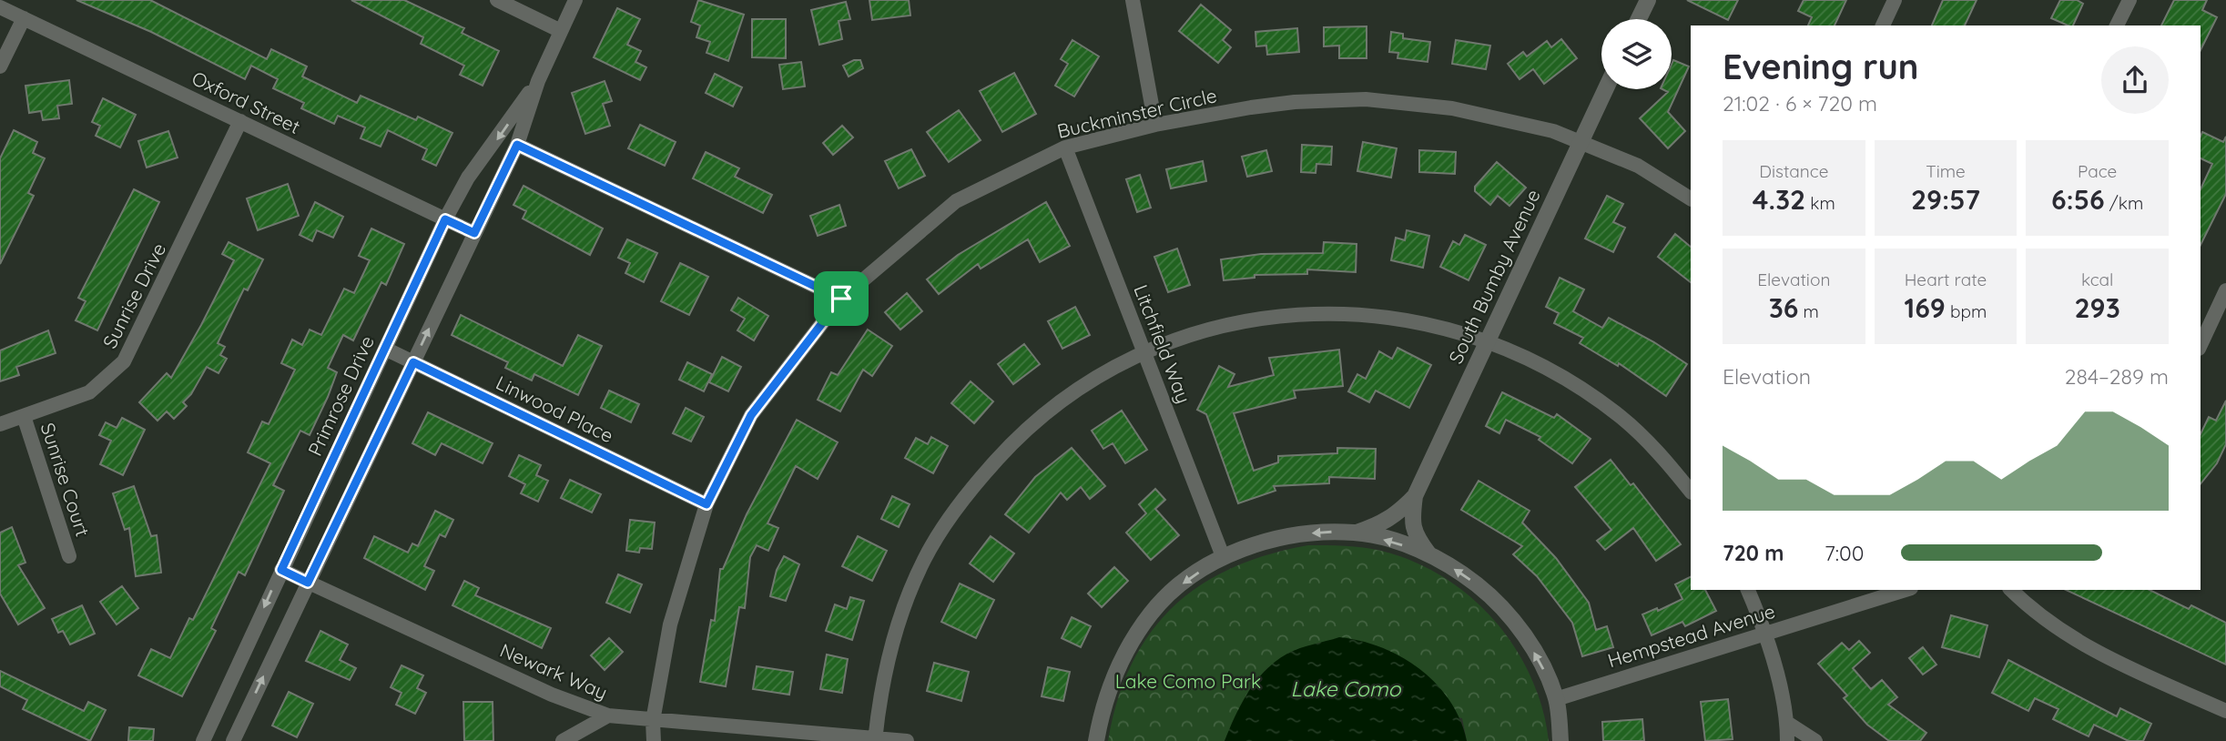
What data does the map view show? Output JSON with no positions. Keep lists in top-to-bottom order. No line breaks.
{"streets":{"street":["Oxford Street","Buckminster Circle","South Bumby Avenue","Sunrise Drive","Litchfield Way","Primrose Drive","Linwood Place","Sunrise Court","Hempstead Avenue","Newark Way"]},"crossings":[["Oxford Street","Sunrise Drive"],["Oxford Street","Primrose Drive"],["Buckminster Circle","South Bumby Avenue"],["Buckminster Circle","Litchfield Way"],["Buckminster Circle","Linwood Place"],["Buckminster Circle","Newark Way"],["Sunrise Drive","Sunrise Court"],["Primrose Drive","Linwood Place"],["Primrose Drive","Newark Way"]],"water":["Lake Como"],"parks":["Lake Como Park"],"page":{"heading":["Evening run","21:02 · 6 × 720 m"],"stats":[["Distance","4.32 km"],["Time","29:57"],["Pace","6:56 /km"],["Elevation","36 m"],["Heart rate","169 bpm"],["kcal","293"]],"chart":["Elevation","284–289 m"],"list":[{"name":"720 m","note":"7:00"}]}}
